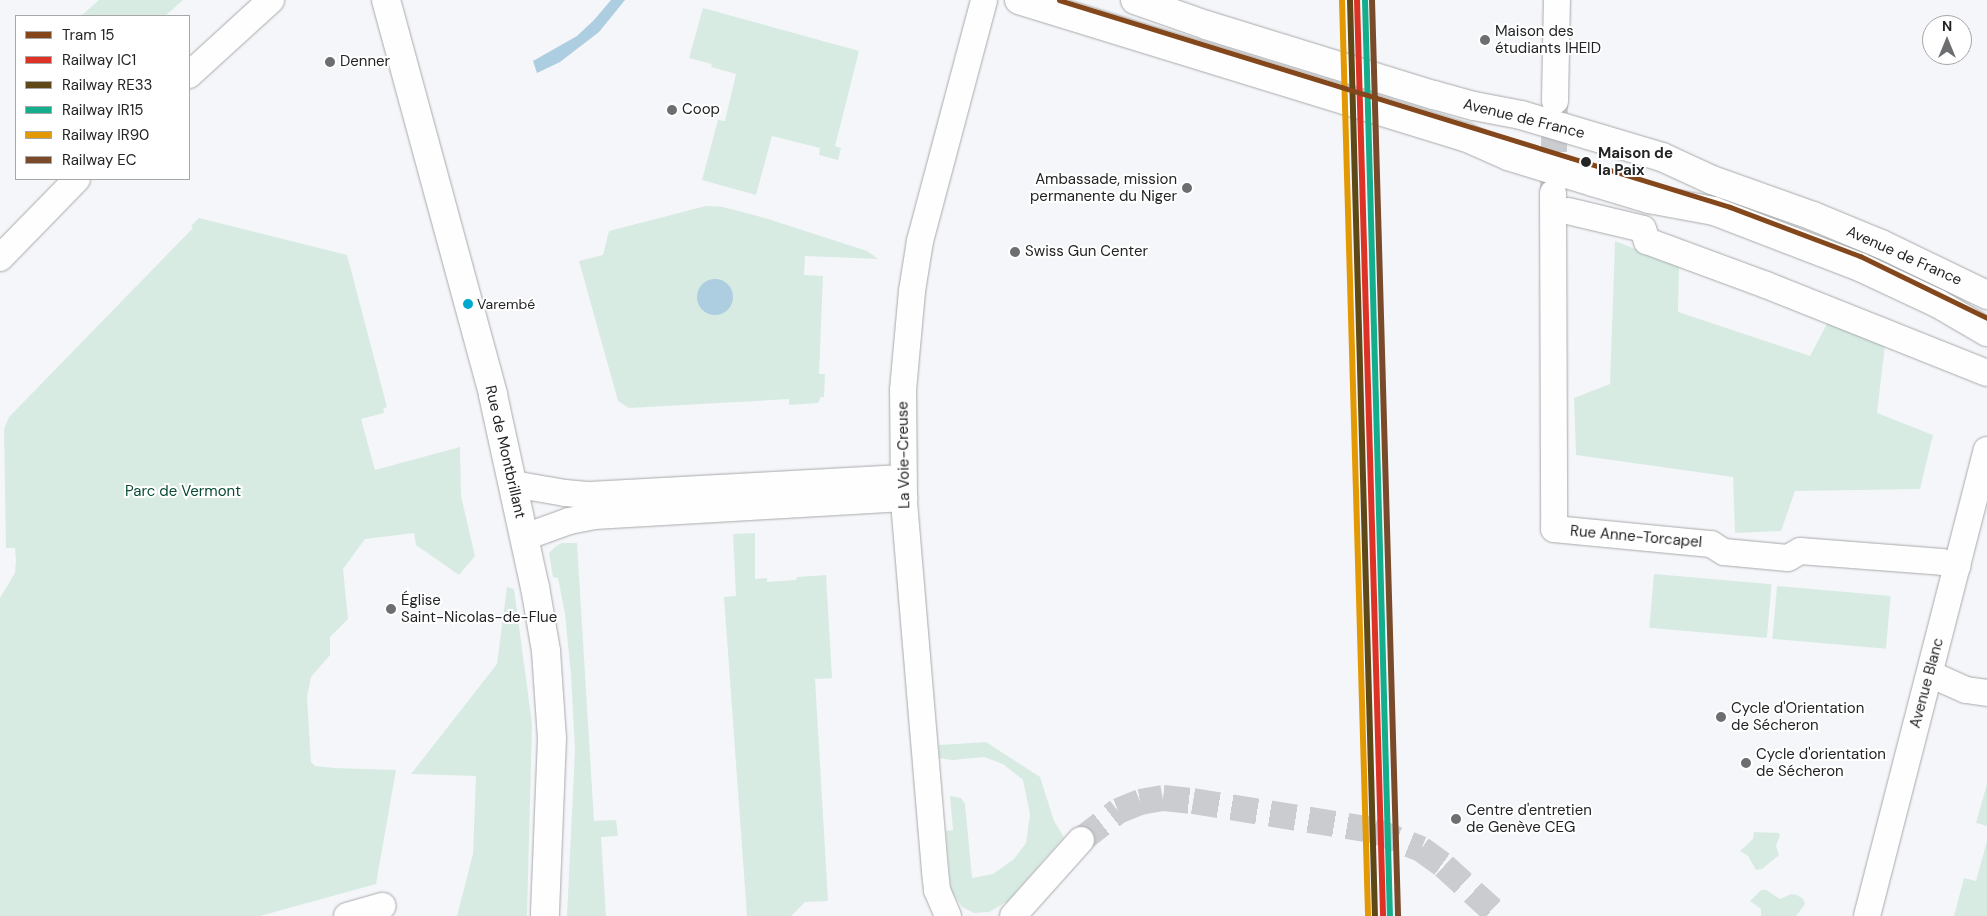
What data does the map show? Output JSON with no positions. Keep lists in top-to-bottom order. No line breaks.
{"streets":{"main road":["Avenue de France","Rue de Montbrillant"],"street":["La Voie-Creuse","Rue Anne-Torcapel","Avenue Blanc"]},"crossings":[["Rue Anne-Torcapel","Avenue Blanc"]],"parks":["Parc de Vermont"],"places":["Maison des étudiants IHEID","Denner","Coop","Maison de la Paix","Ambassade, mission permanente du Niger","Swiss Gun Center","Varembé","Église Saint-Nicolas-de-Flue","Cycle d'Orientation de Sécheron","Cycle d'orientation de Sécheron","Centre d'entretien de Genève CEG"],"lines":["tram line 15","rail line IC1","rail line RE33","rail line IR15","rail line IR90","rail line EC"],"legend":["Tram 15","Railway IC1","Railway RE33","Railway IR15","Railway IR90","Railway EC"],"north":"top"}
